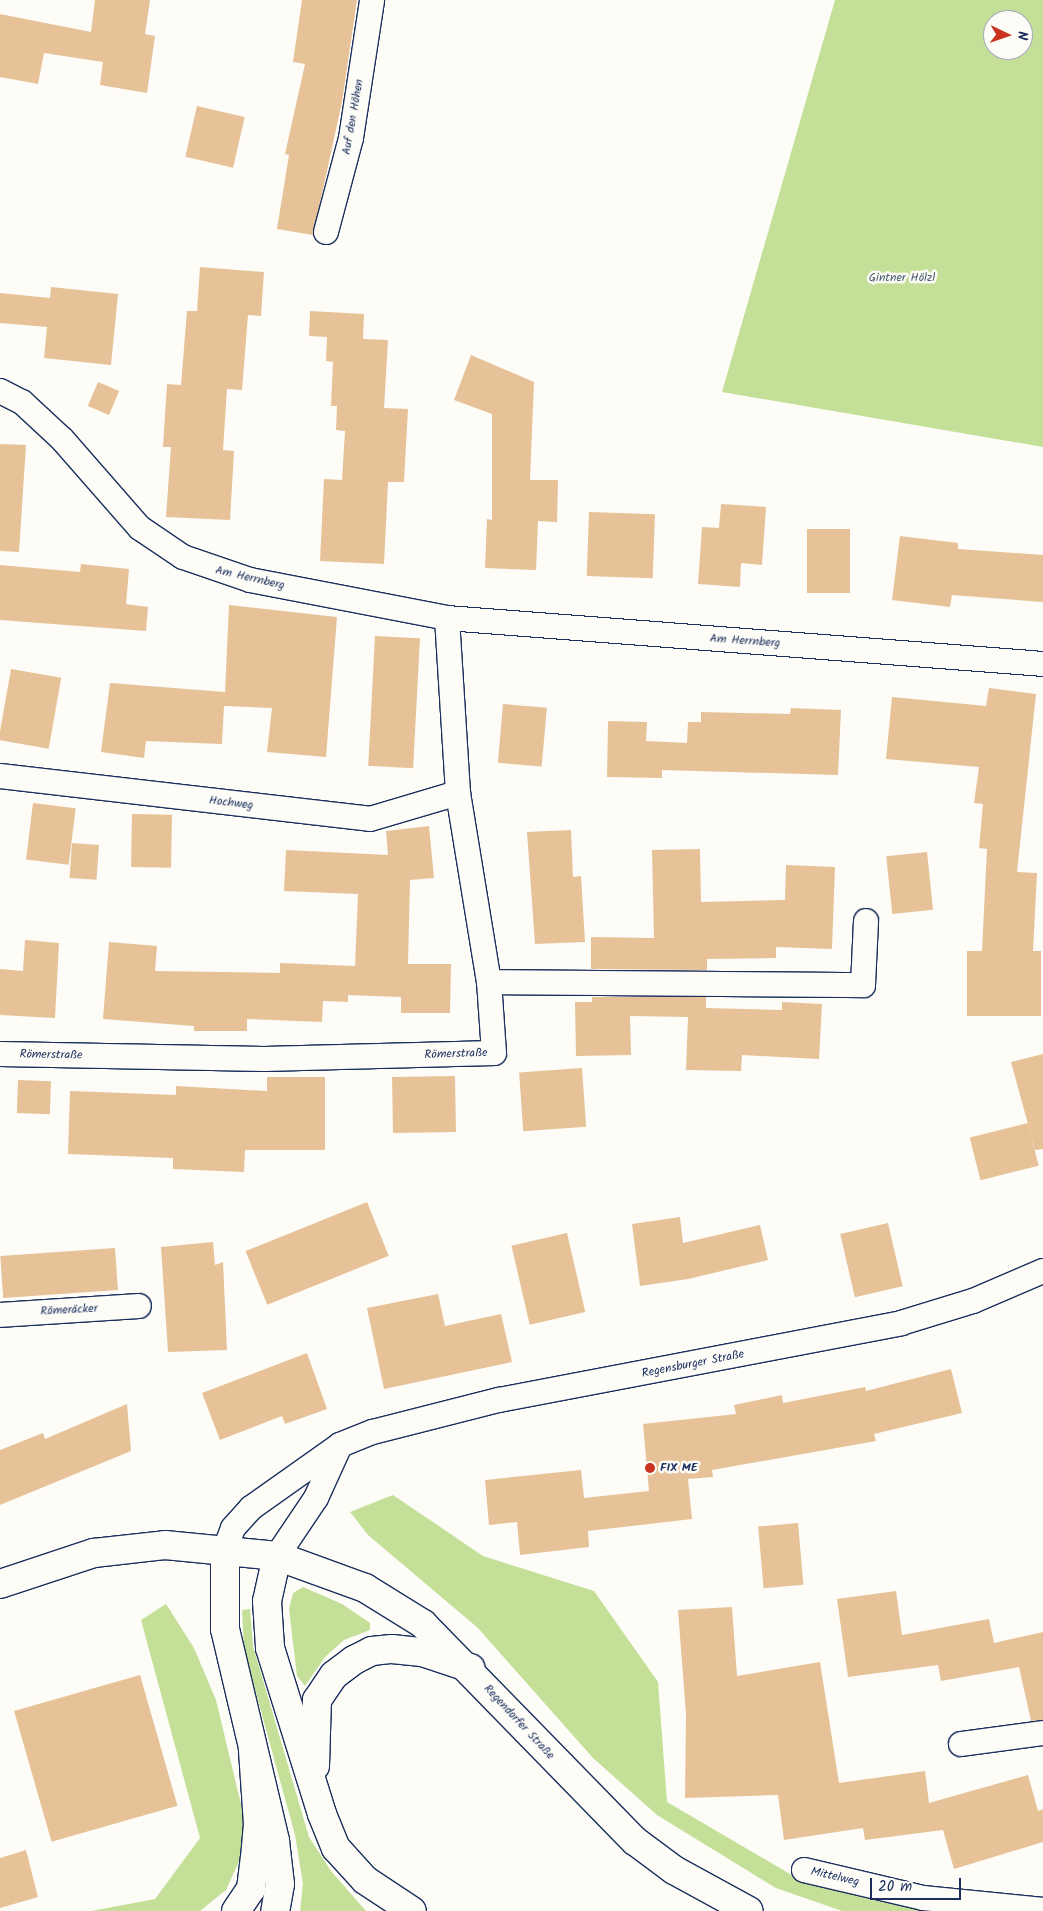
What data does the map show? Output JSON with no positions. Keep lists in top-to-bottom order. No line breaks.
{"streets":{"main road":["Regendorfer Straße"],"street":["Auf den Höhen","Am Herrnberg","Hochweg","Römerstraße","Römeräcker","Regensburger Straße","Mittelweg"]},"parks":["Gintner Hölzl"],"places":["FIX ME"],"scale_bar":"20 m","north":"right"}
